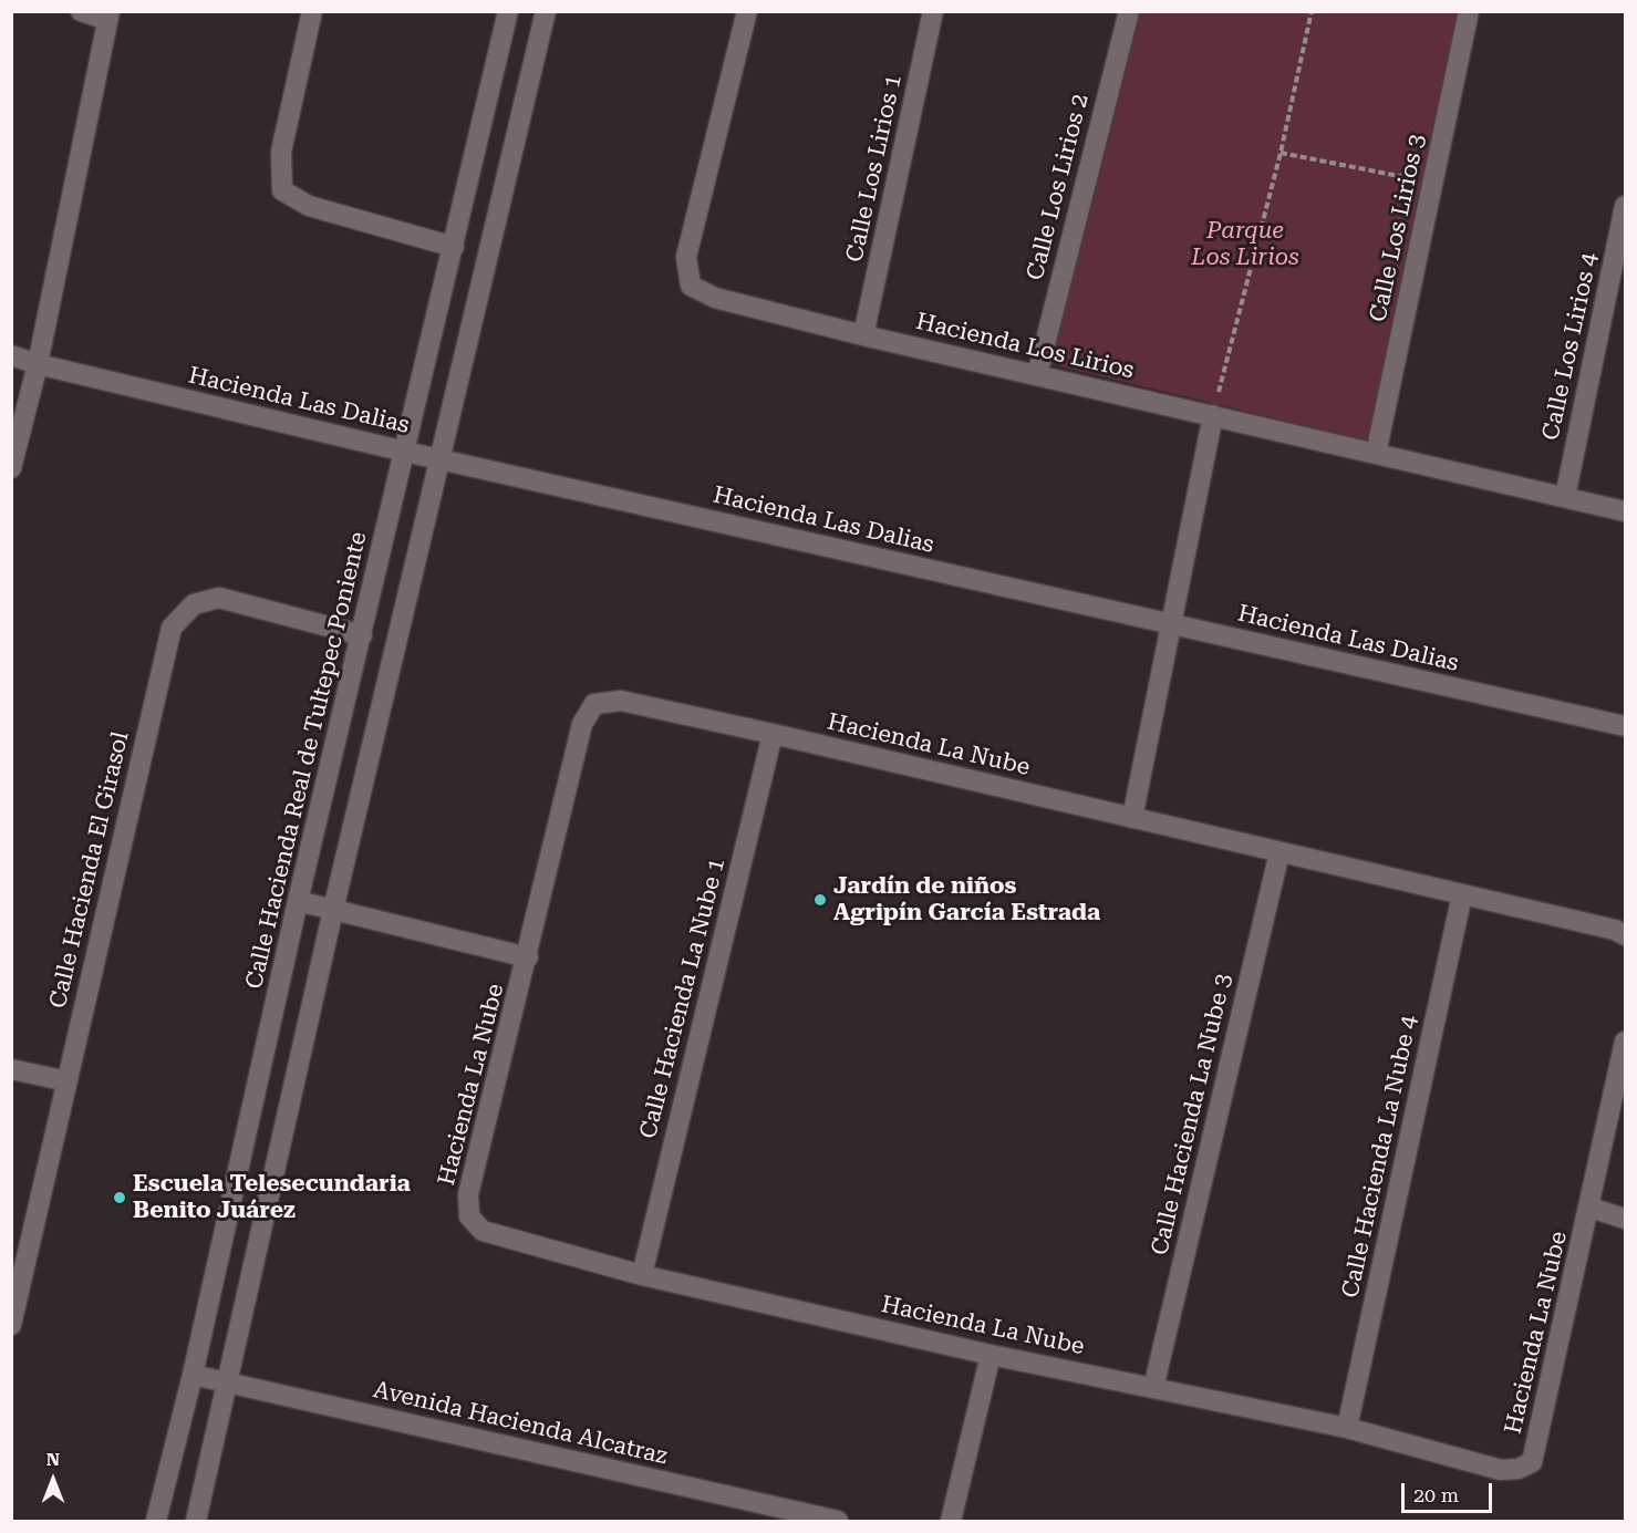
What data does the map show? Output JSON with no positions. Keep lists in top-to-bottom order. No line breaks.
{"streets":{"street":["Calle Los Lirios 1","Calle Los Lirios 2","Calle Los Lirios 3","Hacienda Los Lirios","Calle Los Lirios 4","Hacienda Las Dalias","Hacienda La Nube","Calle Hacienda Real de Tultepec Poniente","Calle Hacienda El Girasol","Calle Hacienda La Nube 1","Calle Hacienda La Nube 3","Calle Hacienda La Nube 4","Avenida Hacienda Alcatraz"]},"crossings":[["Calle Los Lirios 1","Hacienda Los Lirios"],["Calle Los Lirios 2","Hacienda Los Lirios"],["Calle Los Lirios 3","Hacienda Los Lirios"],["Hacienda Los Lirios","Calle Los Lirios 4"],["Hacienda Las Dalias","Calle Hacienda Real de Tultepec Poniente"],["Hacienda La Nube","Calle Hacienda La Nube 1"],["Hacienda La Nube","Calle Hacienda La Nube 3"],["Hacienda La Nube","Calle Hacienda La Nube 4"],["Calle Hacienda Real de Tultepec Poniente","Calle Hacienda El Girasol"],["Calle Hacienda Real de Tultepec Poniente","Avenida Hacienda Alcatraz"]],"parks":["Parque Los Lirios"],"places":["Jardín de niños Agripín García Estrada","Escuela Telesecundaria Benito Juárez"],"scale_bar":"20 m","north":"top"}
